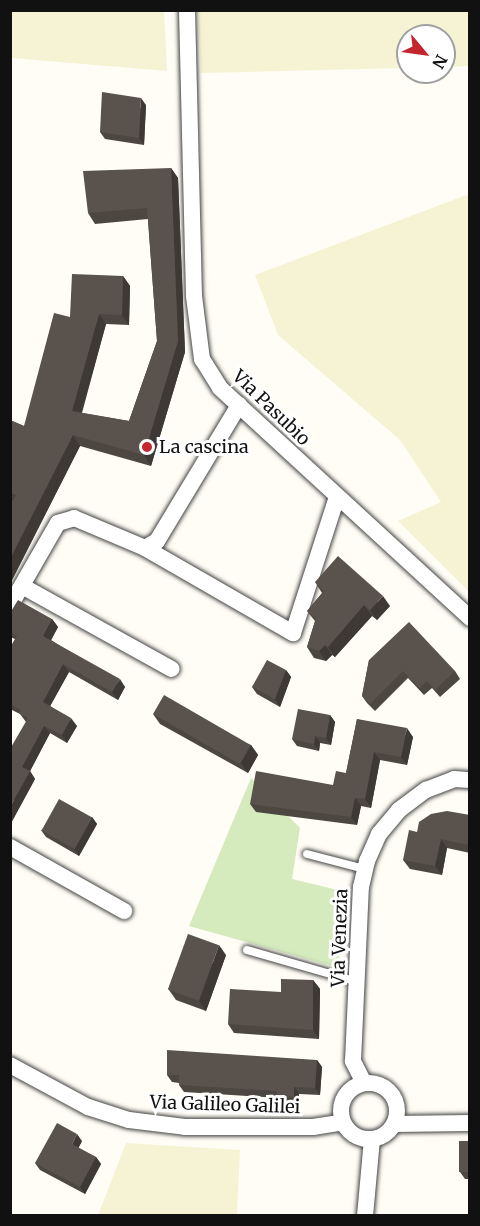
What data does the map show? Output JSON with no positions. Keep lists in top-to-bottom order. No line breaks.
{"streets":{"street":["Via Pasubio","Via Venezia","Via Galileo Galilei"]},"crossings":[["Via Venezia","Via Galileo Galilei"]],"places":["La cascina"],"north":"bottom right"}
